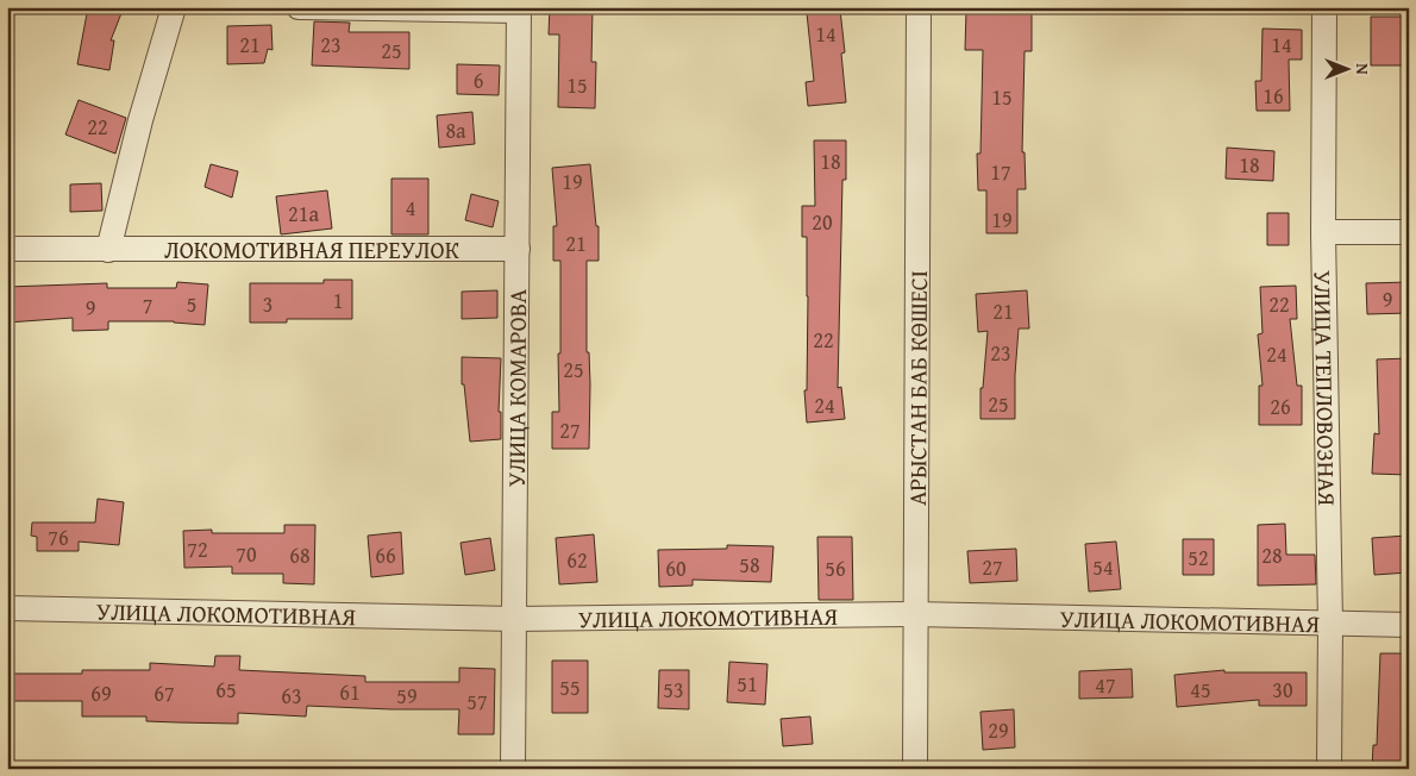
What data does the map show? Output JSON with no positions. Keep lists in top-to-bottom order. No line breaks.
{"streets":{"street":["ЛОКОМОТИВНАЯ ПЕРЕУЛОК","УЛИЦА КОМАРОВА","АРЫСТАН БАБ КӨШЕСІ","УЛИЦА ТЕПЛОВОЗНАЯ","УЛИЦА ЛОКОМОТИВНАЯ"]},"crossings":[["ЛОКОМОТИВНАЯ ПЕРЕУЛОК","УЛИЦА КОМАРОВА"],["УЛИЦА КОМАРОВА","УЛИЦА ЛОКОМОТИВНАЯ"],["АРЫСТАН БАБ КӨШЕСІ","УЛИЦА ЛОКОМОТИВНАЯ"],["УЛИЦА ТЕПЛОВОЗНАЯ","УЛИЦА ЛОКОМОТИВНАЯ"]],"house_numbers":["14","21","23","14","25","6","15","16","15","22","8а","18","18","17","19","4","21а","19","20","21","9","1","5","3","22","7","9","21","22","23","24","25","25","24","26","27","76","72","70","68","66","28","52","62","58","27","54","60","56","51","47","55","65","53","45","30","61","69","67","63","59","57","29"],"north":"right"}
